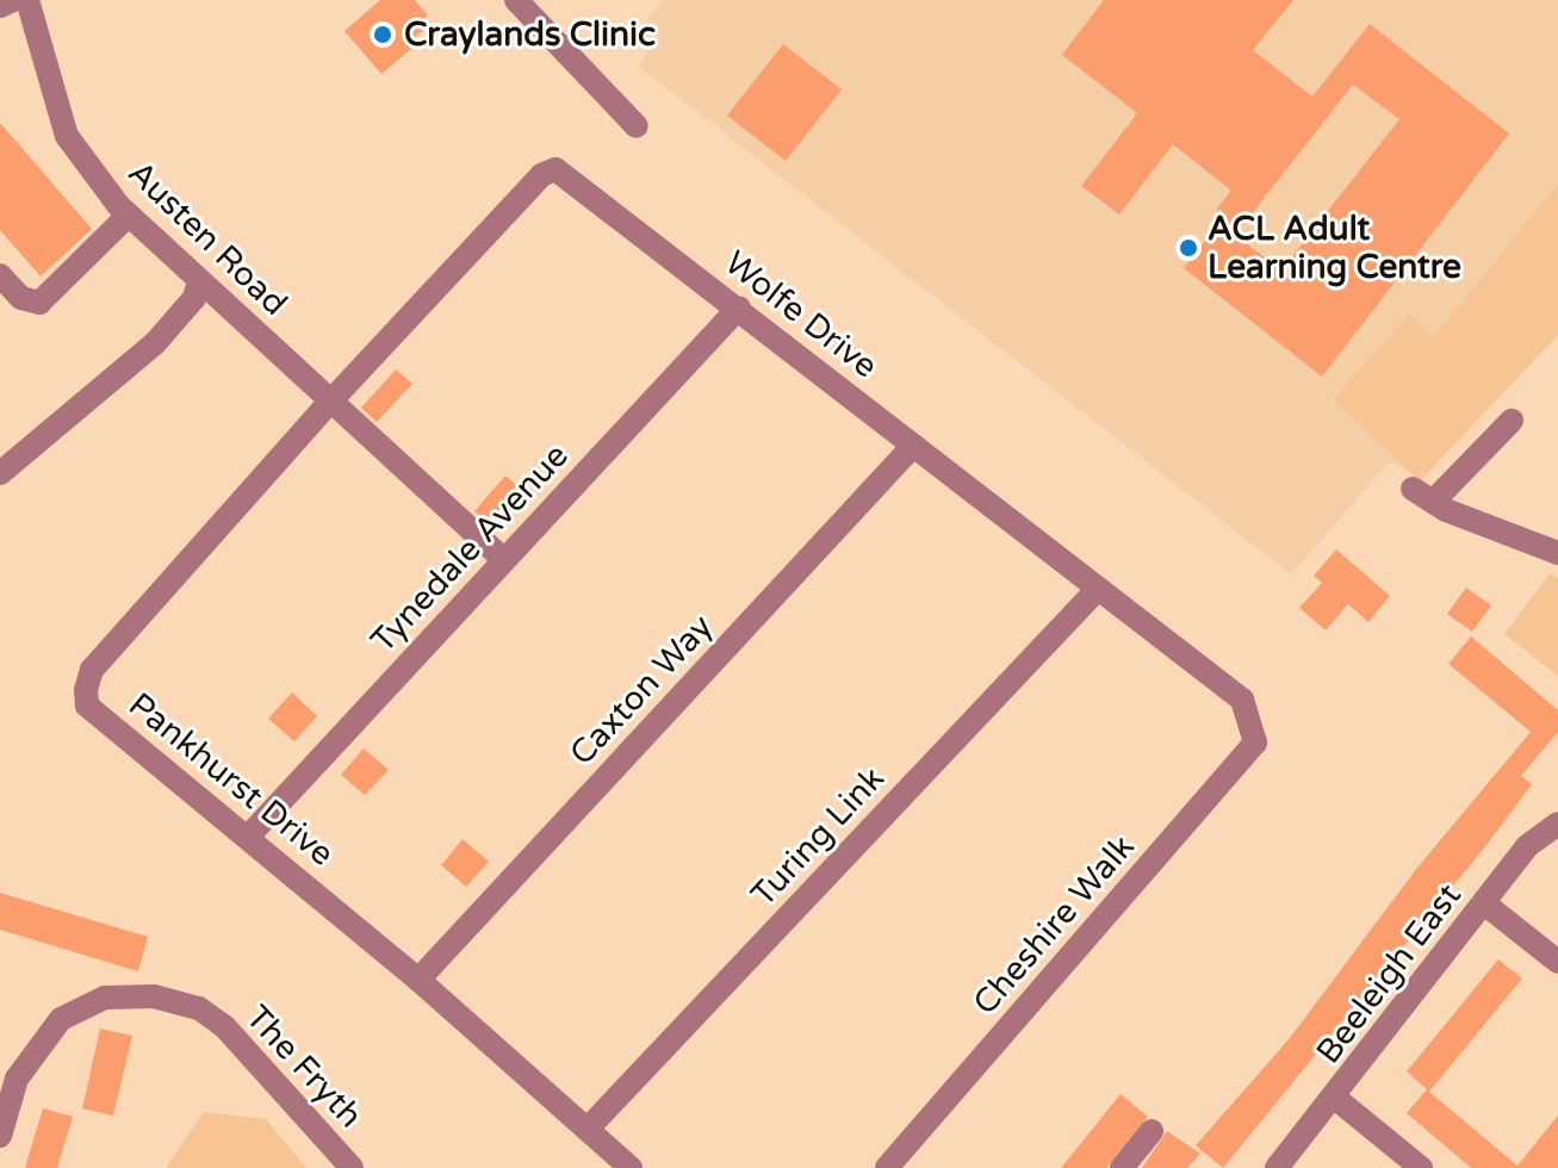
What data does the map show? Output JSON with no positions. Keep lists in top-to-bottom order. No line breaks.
{"streets":{"street":["Austen Road","Wolfe Drive","Tynedale Avenue","Caxton Way","Pankhurst Drive","Turing Link","Cheshire Walk","Beeleigh East","The Fryth"]},"crossings":[["Austen Road","Wolfe Drive"],["Austen Road","Tynedale Avenue"],["Austen Road","Pankhurst Drive"],["Wolfe Drive","Tynedale Avenue"],["Wolfe Drive","Caxton Way"],["Wolfe Drive","Pankhurst Drive"],["Wolfe Drive","Turing Link"],["Wolfe Drive","Cheshire Walk"],["Tynedale Avenue","Pankhurst Drive"],["Caxton Way","Pankhurst Drive"],["Pankhurst Drive","Turing Link"]],"places":["Craylands Clinic","ACL Adult Learning Centre"]}
